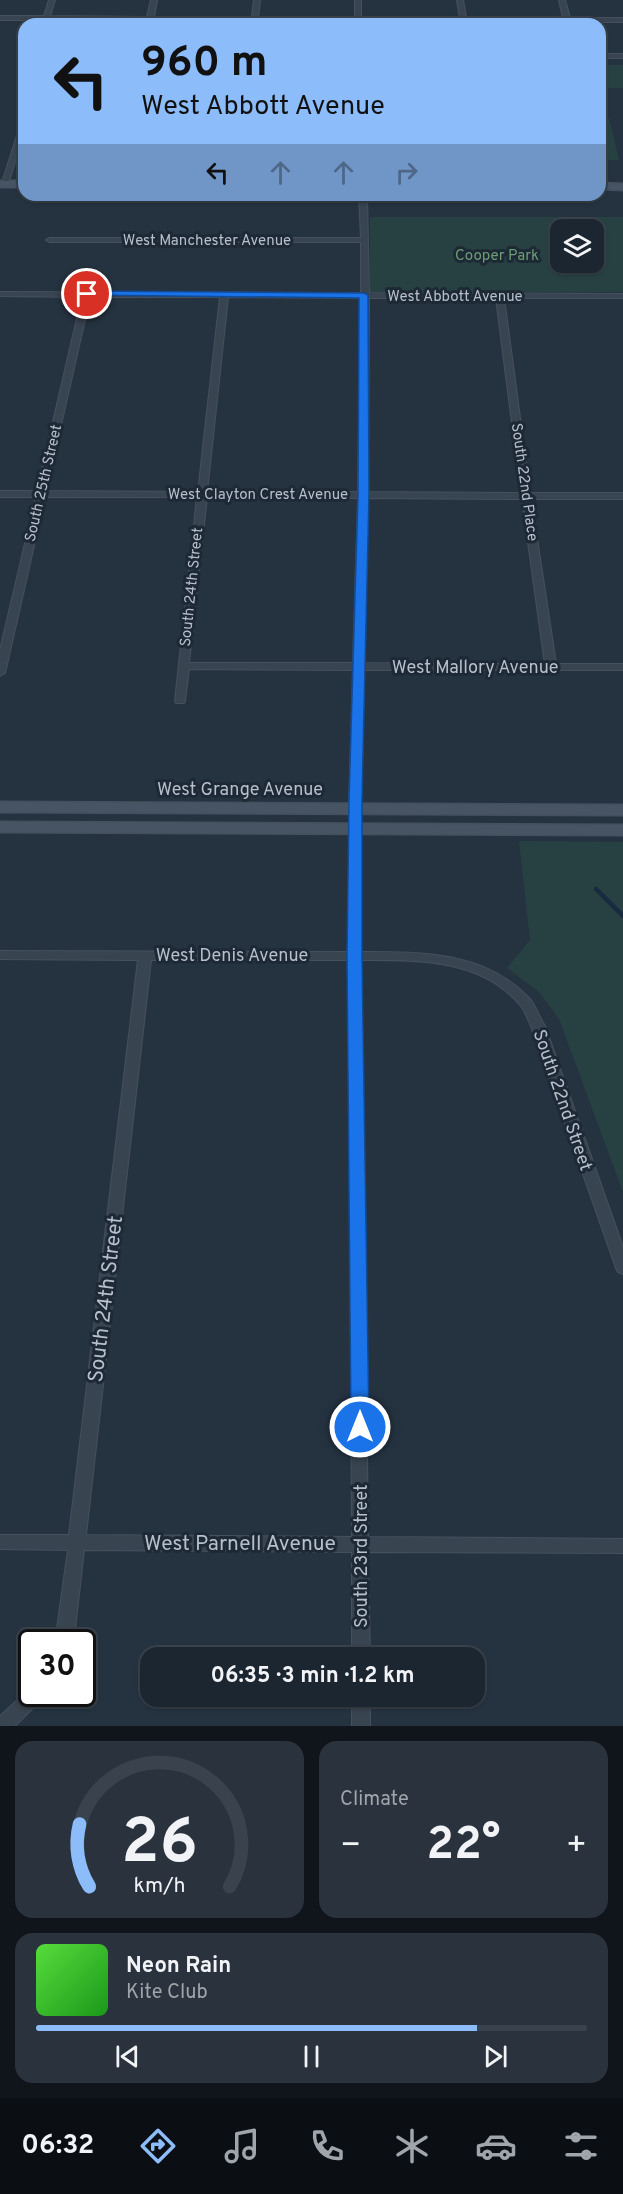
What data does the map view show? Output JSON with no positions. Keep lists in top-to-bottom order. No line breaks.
{"streets":{"street":["West Manchester Avenue","West Abbott Avenue","South 22nd Place","South 25th Street","West Clayton Crest Avenue","South 24th Street","West Mallory Avenue","West Grange Avenue","West Denis Avenue","South 22nd Street","West Parnell Avenue","South 23rd Street"]},"crossings":[["West Manchester Avenue","South 23rd Street"],["West Abbott Avenue","South 22nd Place"],["West Abbott Avenue","South 25th Street"],["West Abbott Avenue","South 24th Street"],["West Abbott Avenue","South 23rd Street"],["South 22nd Place","West Clayton Crest Avenue"],["South 22nd Place","West Mallory Avenue"],["South 25th Street","West Clayton Crest Avenue"],["West Clayton Crest Avenue","South 24th Street"],["West Clayton Crest Avenue","South 23rd Street"],["South 24th Street","West Mallory Avenue"],["South 24th Street","West Denis Avenue"],["South 24th Street","West Parnell Avenue"],["West Mallory Avenue","South 23rd Street"],["West Grange Avenue","South 23rd Street"],["West Denis Avenue","South 22nd Street"],["West Denis Avenue","South 23rd Street"],["West Parnell Avenue","South 23rd Street"]],"parks":["Cooper Park"],"page":{"turn":["960 m","West Abbott Avenue"],"limit":"30","trip":"06:35 · 3 min · 1.2 km","tile":"Climate","heat":["−","22°","+"],"song":["Neon Rain","Kite Club"],"tabs":"06:32","gauge":["26","km/h"]}}
